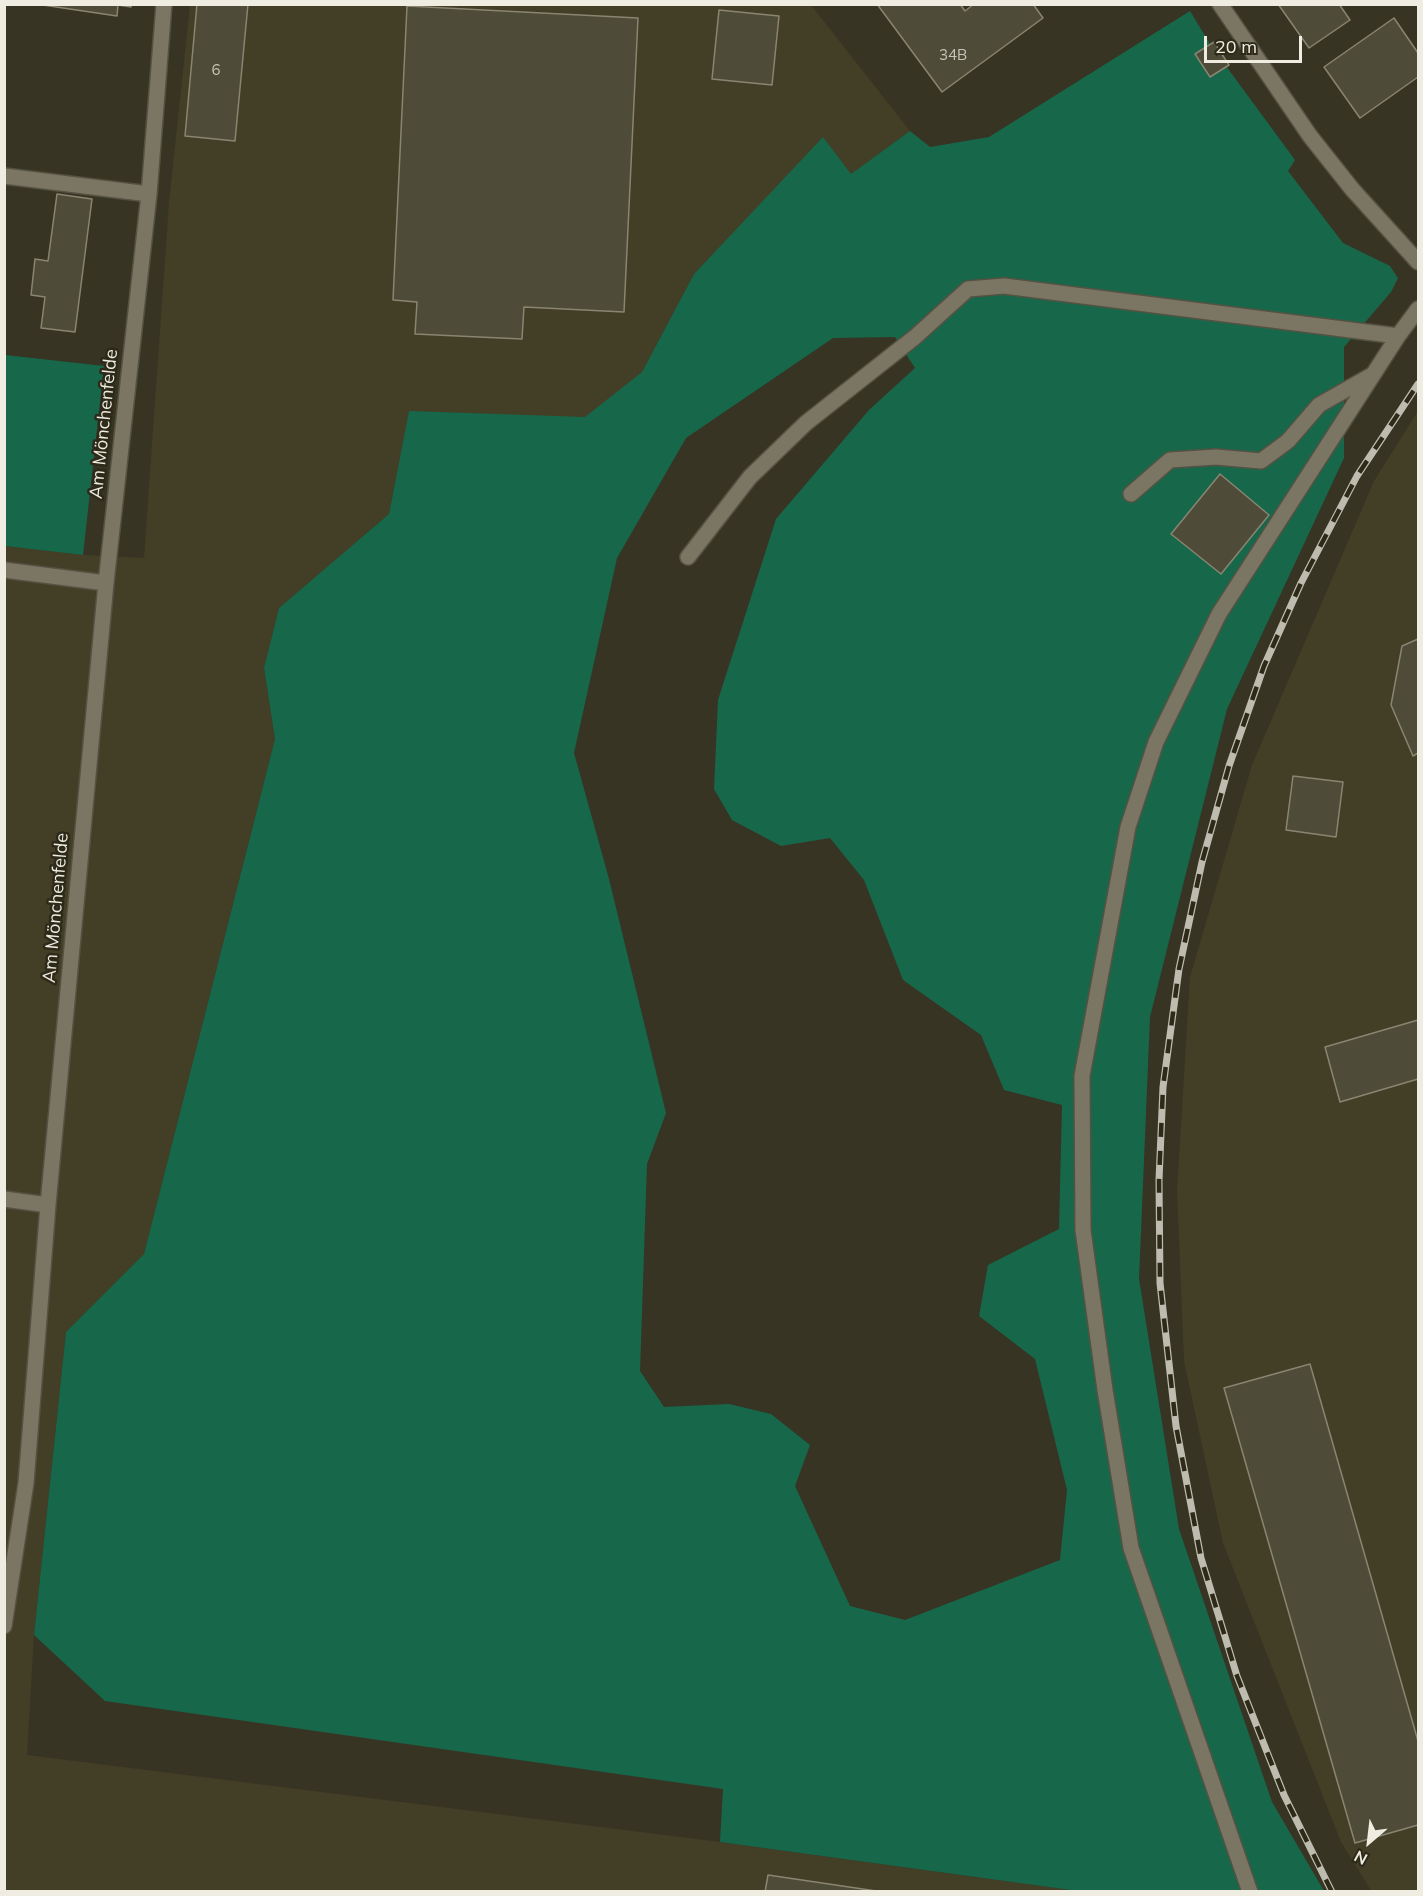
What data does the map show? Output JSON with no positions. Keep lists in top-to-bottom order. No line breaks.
{"streets":{"street":["Am Mönchenfelde"]},"house_numbers":["34B","6"],"scale_bar":"20 m","north":"bottom left"}
